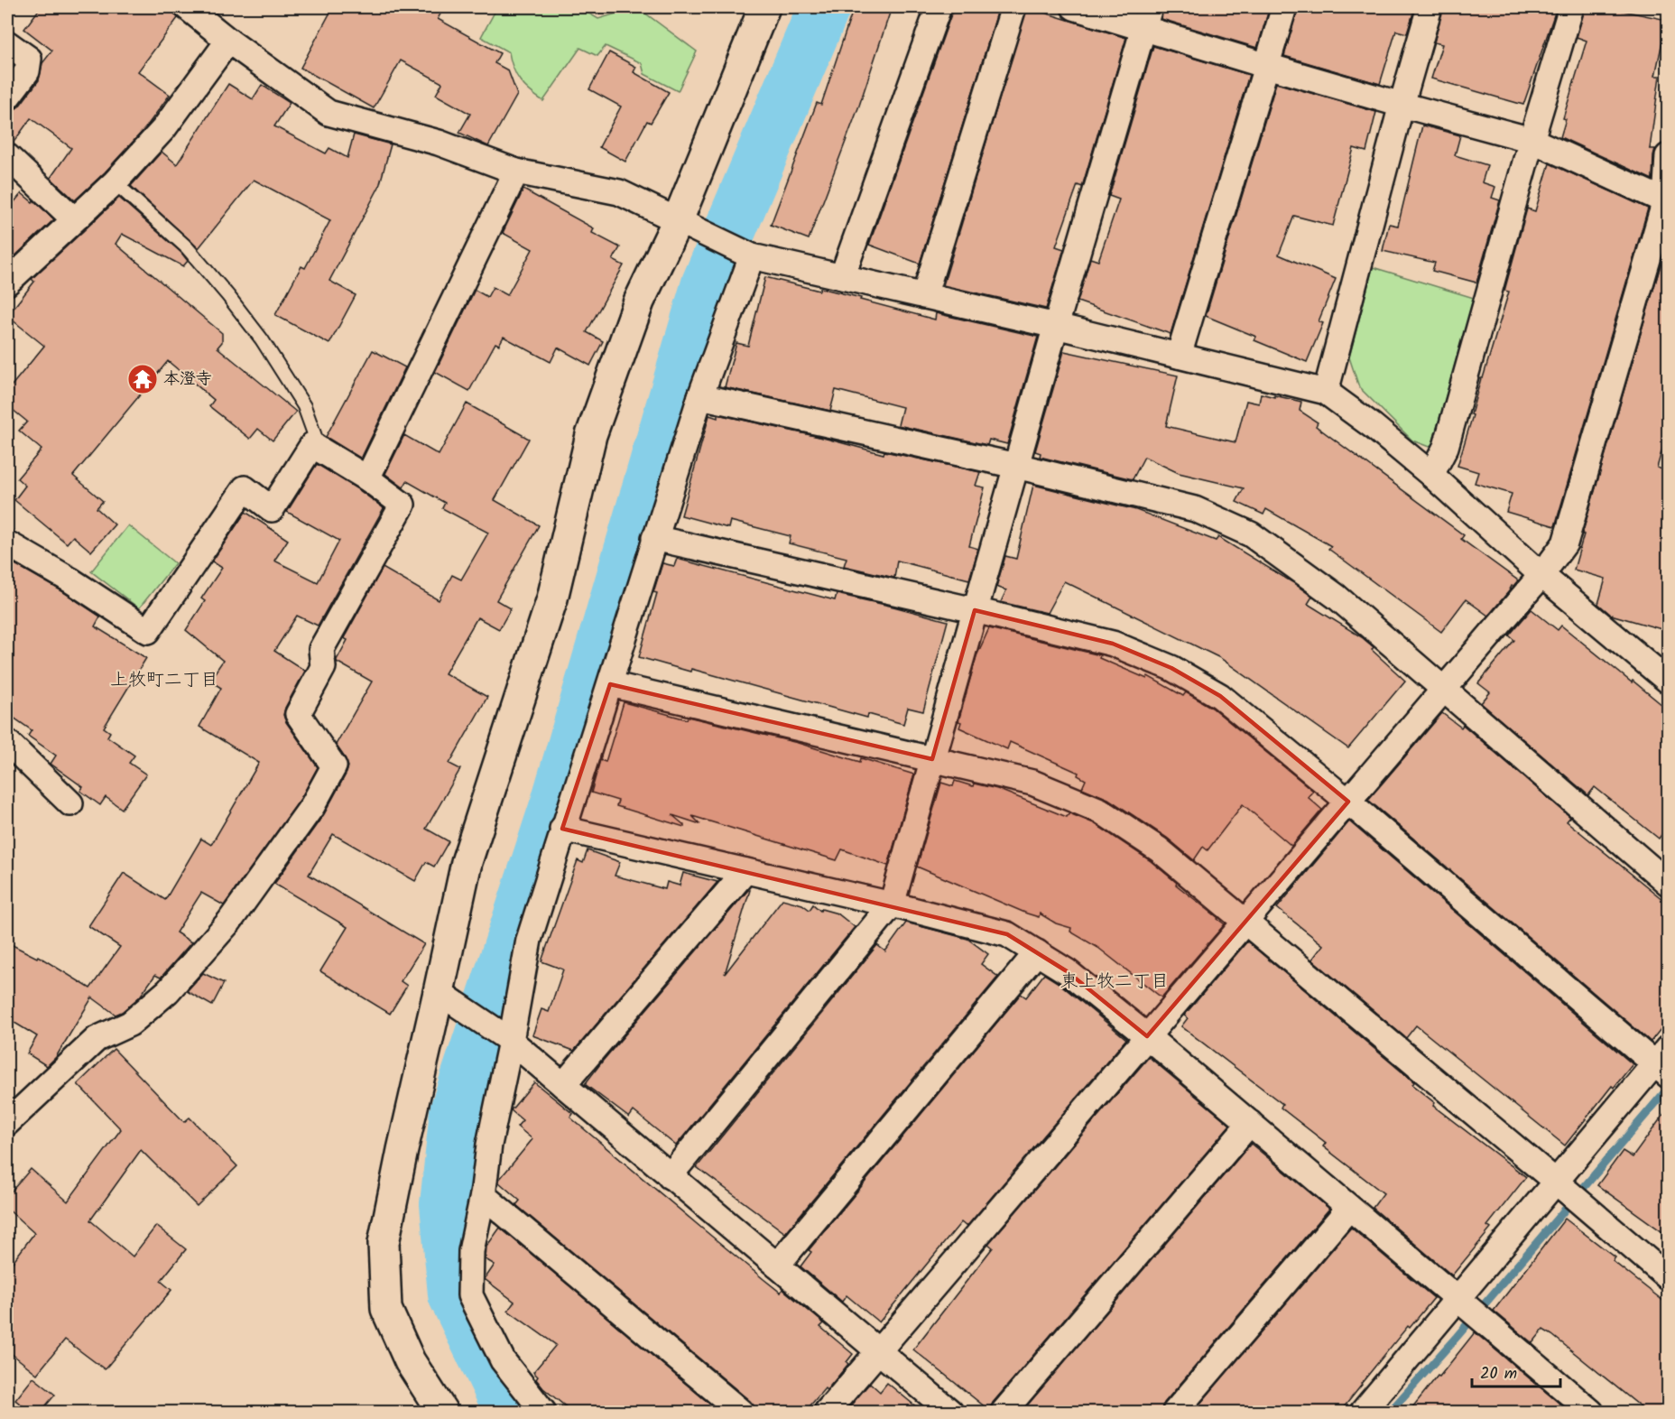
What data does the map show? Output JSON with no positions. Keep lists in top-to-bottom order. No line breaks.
{"districts":["上牧町二丁目","東上牧二丁目"],"places":{"temple":["本澄寺"]},"scale_bar":"20 m"}
